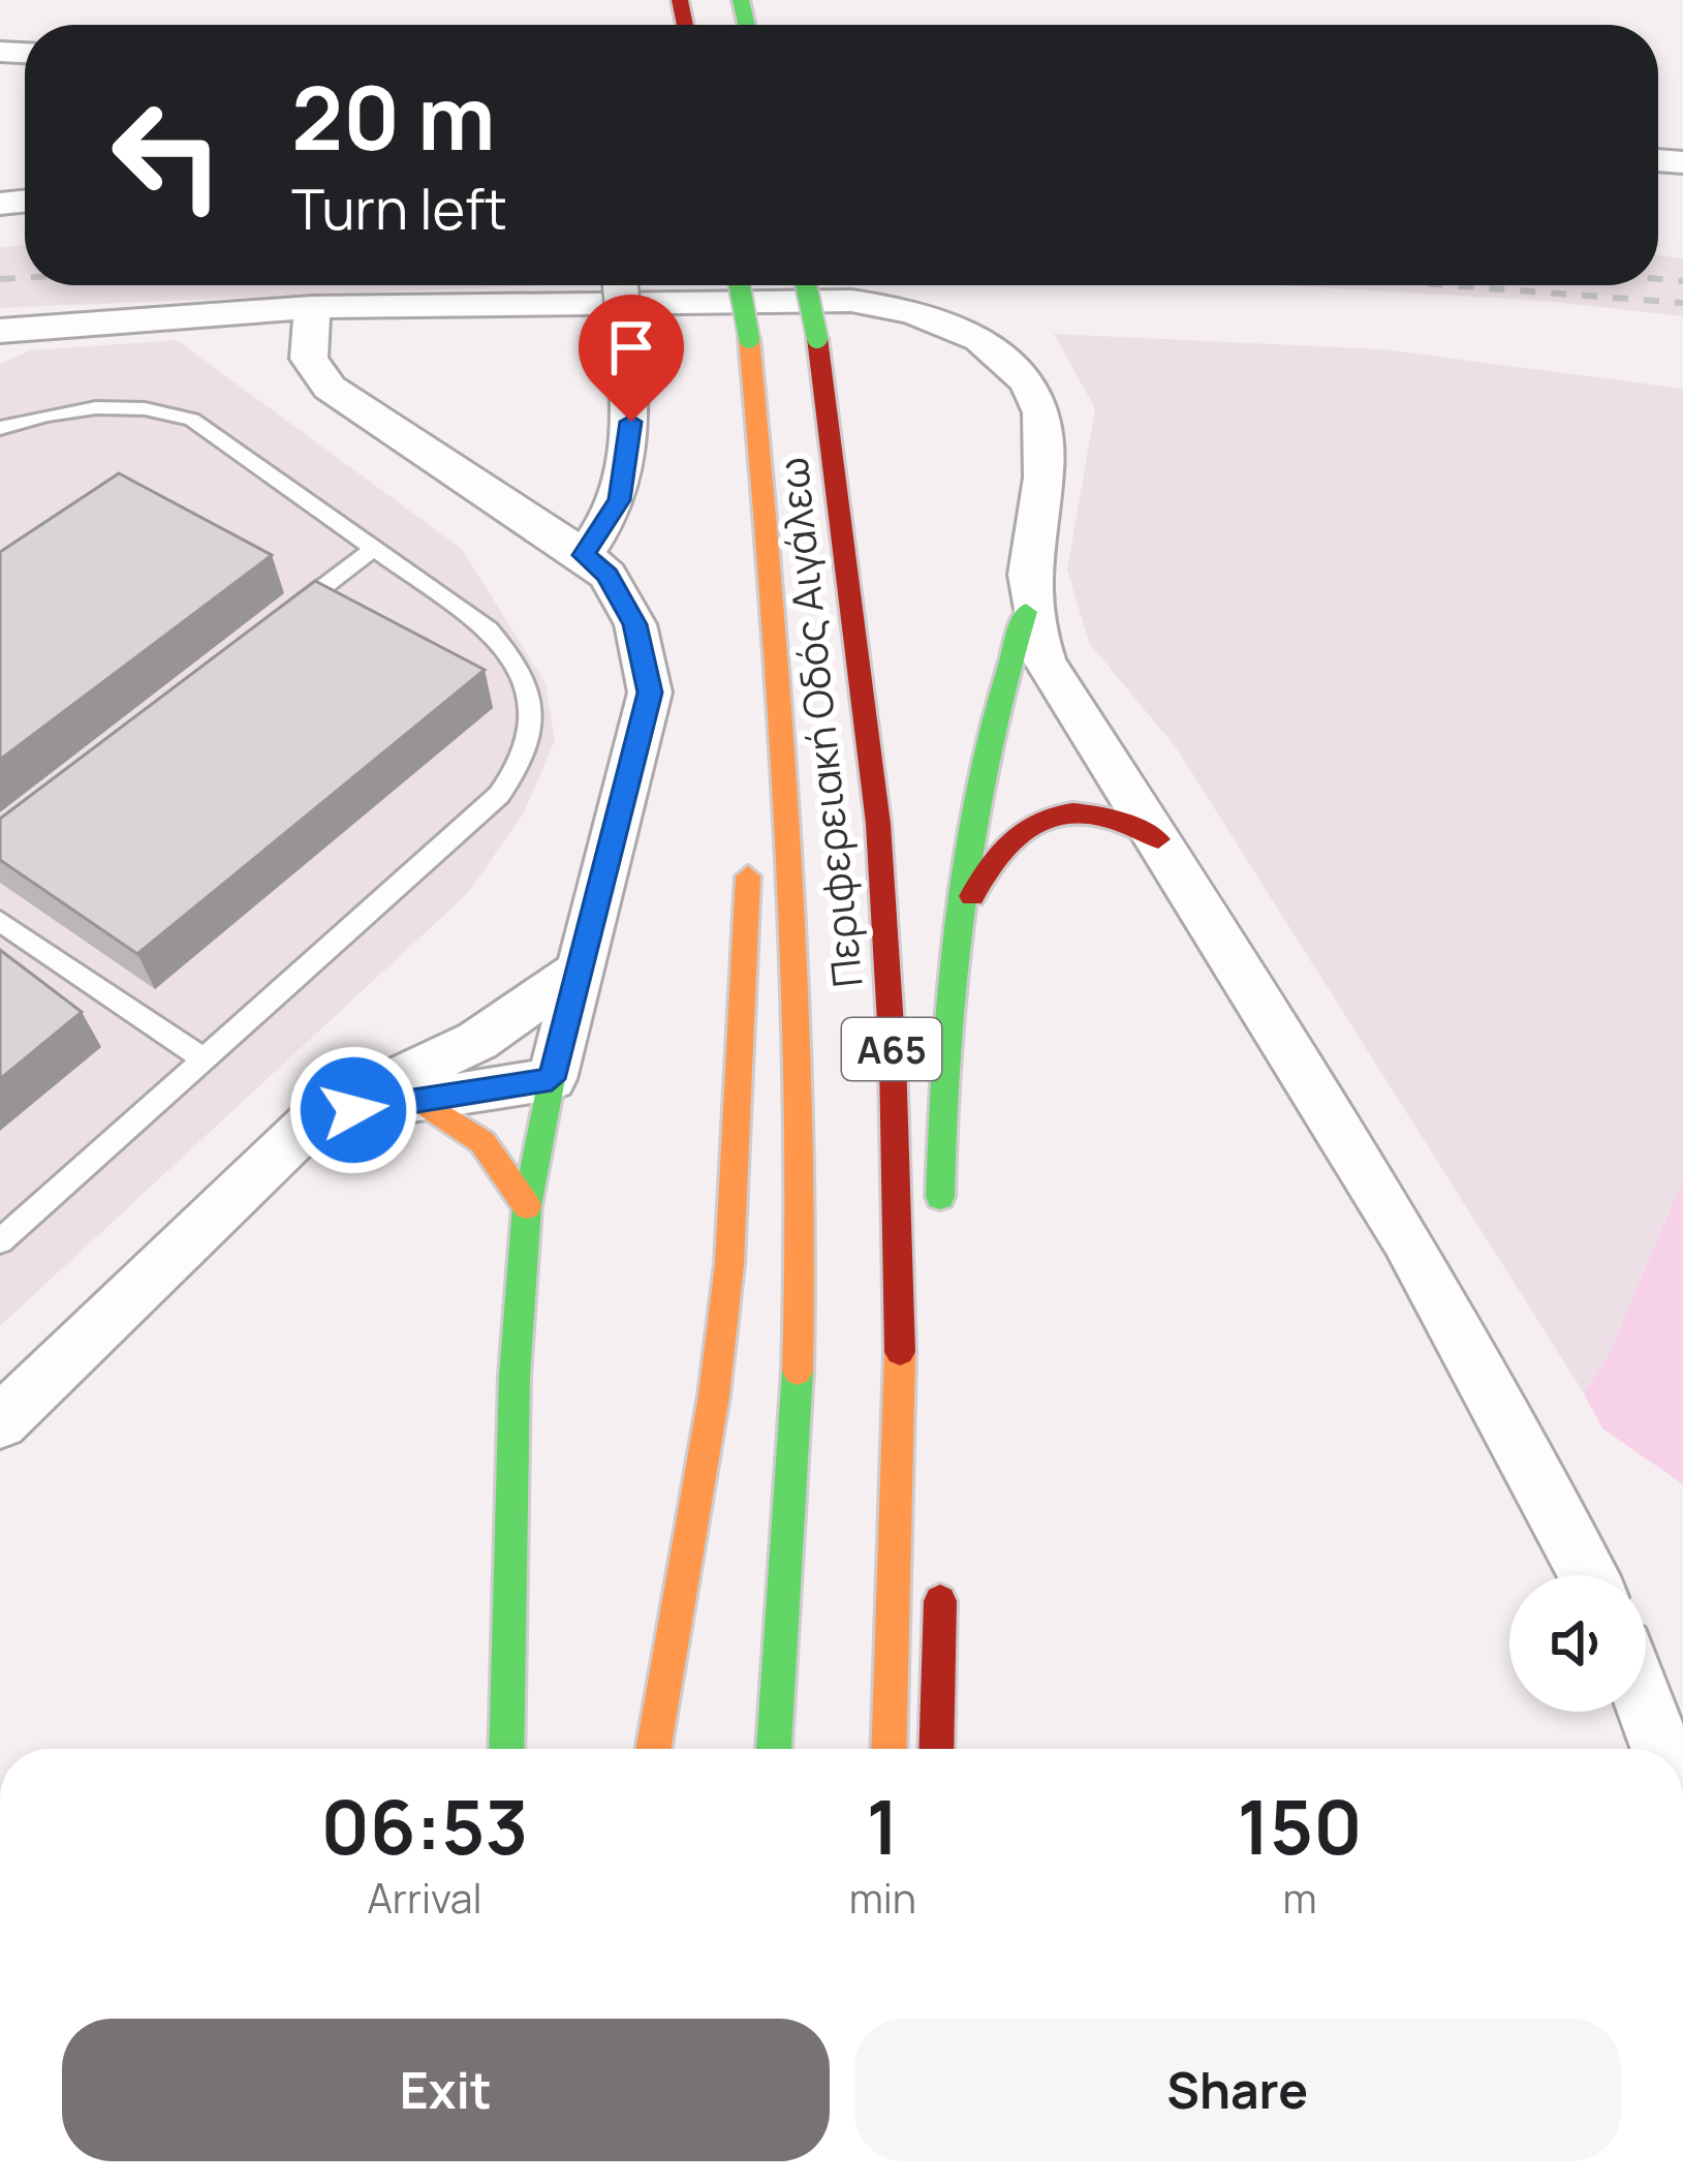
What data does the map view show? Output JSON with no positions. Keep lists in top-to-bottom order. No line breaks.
{"streets":{"highway":["Περιφερειακή Οδός Αιγάλεω","Α65"]},"page":{"turn":["20 m","Turn left"],"eta":["06:53","Arrival","1","min","150","m"],"buttons":["Exit","Share"]}}
